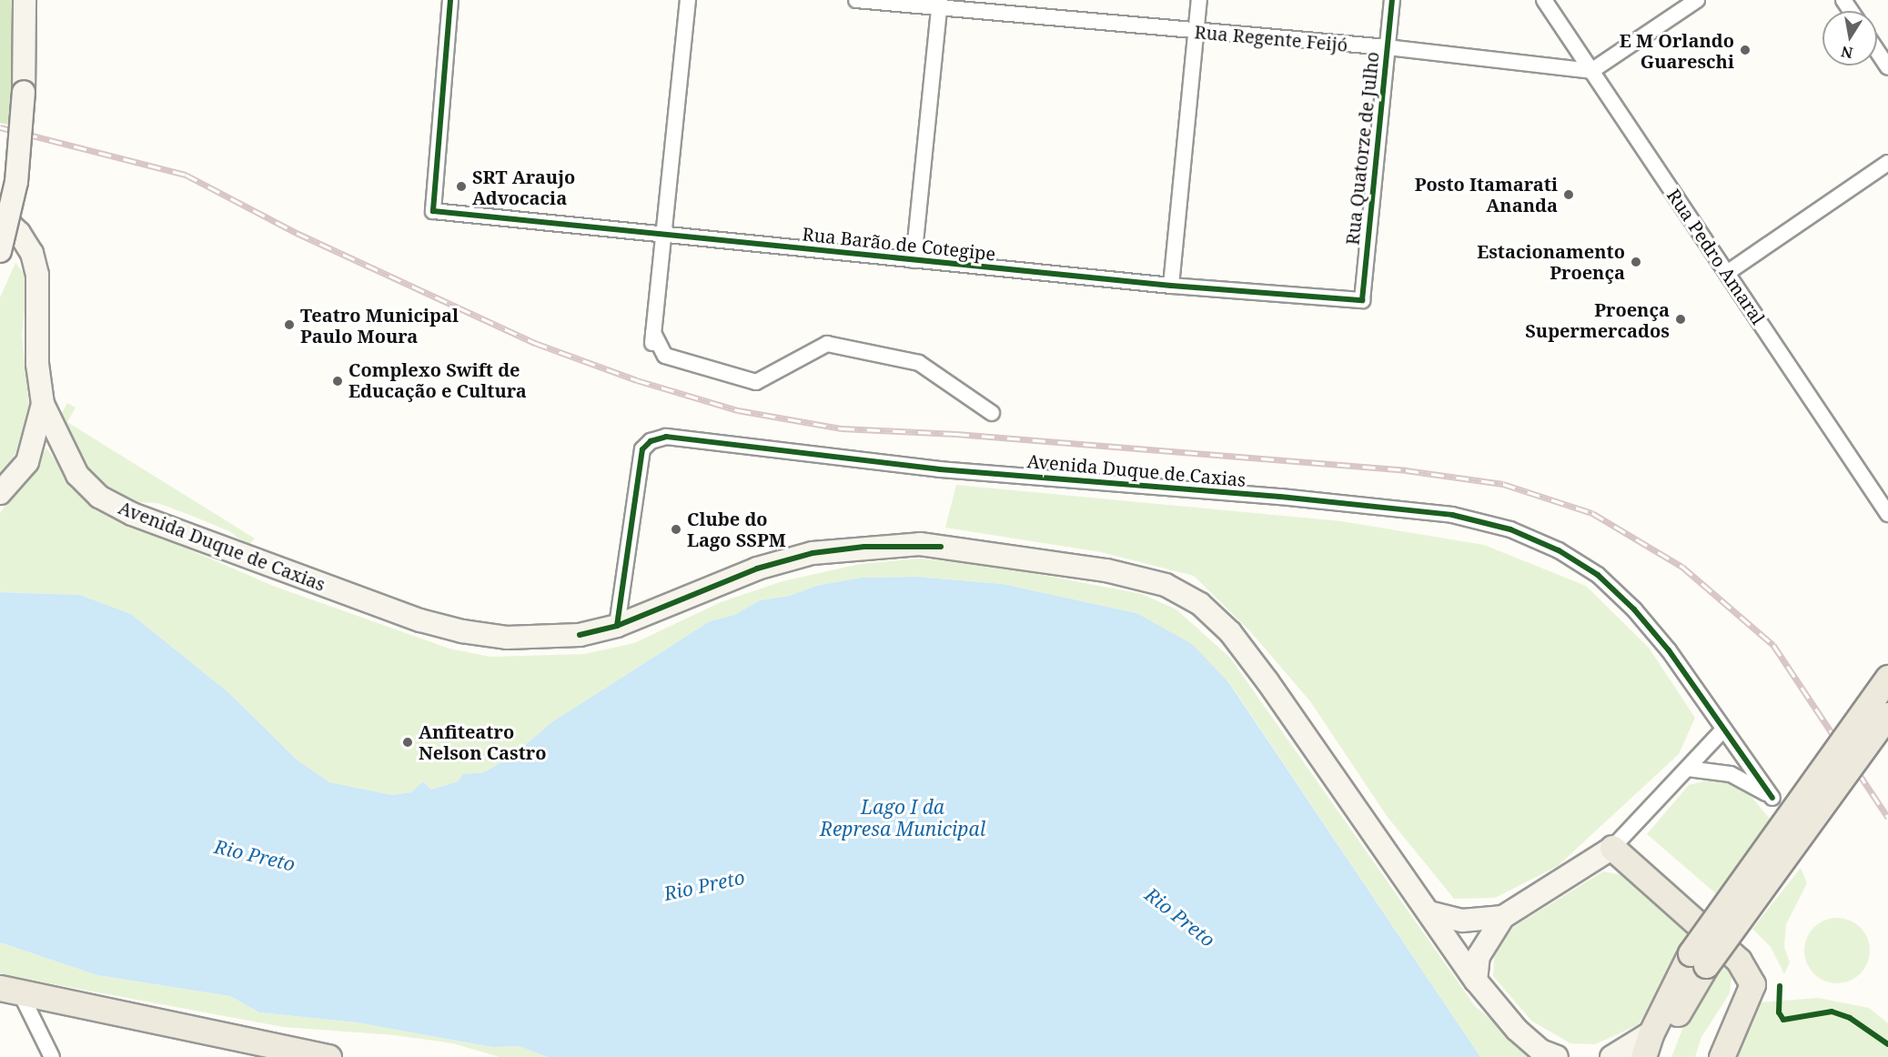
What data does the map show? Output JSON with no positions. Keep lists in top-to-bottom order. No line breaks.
{"streets":{"main road":["Avenida Duque de Caxias"],"street":["Rua Regente Feijó","Rua Quatorze de Julho","Rua Barão de Cotegipe","Rua Pedro Amaral"]},"crossings":[["Rua Regente Feijó","Rua Quatorze de Julho"],["Rua Regente Feijó","Rua Pedro Amaral"],["Rua Quatorze de Julho","Rua Barão de Cotegipe"]],"water":["Lago I da Represa Municipal","Rio Preto"],"places":["E M Orlando Guareschi","SRT Araujo Advocacia","Posto Itamarati Ananda","Estacionamento Proença","Proença Supermercados","Teatro Municipal Paulo Moura","Complexo Swift de Educação e Cultura","Clube do Lago SSPM","Anfiteatro Nelson Castro"],"north":"bottom"}
